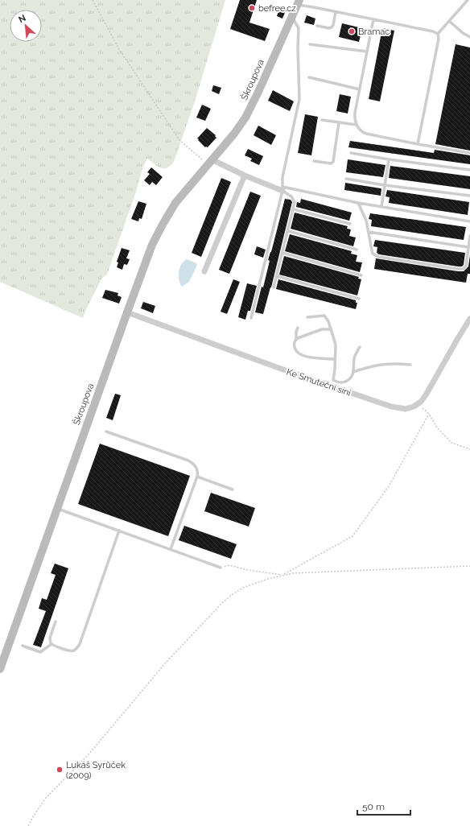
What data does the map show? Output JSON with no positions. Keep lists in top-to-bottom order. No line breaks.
{"streets":{"street":["Škroupova","Ke Smuteční síni"]},"crossings":[["Škroupova","Ke Smuteční síni"]],"places":["befree.cz","Bramac","Lukáš Syrůček (2009)"],"scale_bar":"50 m","north":"top left"}
